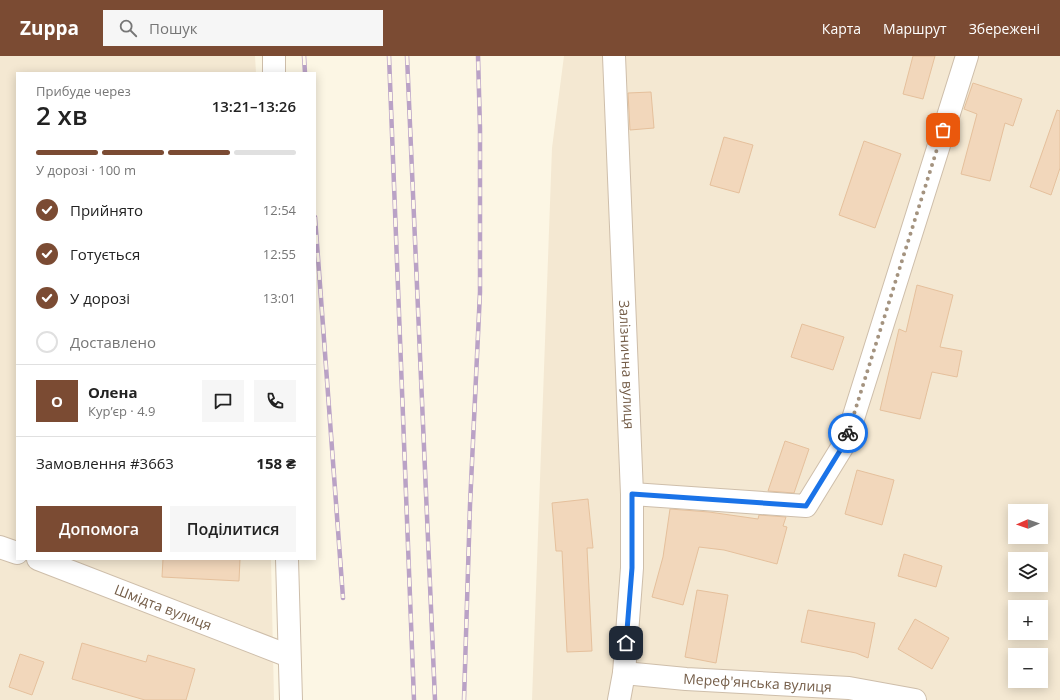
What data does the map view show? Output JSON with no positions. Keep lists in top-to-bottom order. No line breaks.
{"streets":{"street":["Залізнична вулиця","Шмідта вулиця","Мереф'янська вулиця"]},"crossings":[["Залізнична вулиця","Мереф'янська вулиця"]],"north":"left","page":{"header":"Zuppa","search":"Пошук","nav":["Карта","Маршрут","Збережені"],"heading":["2 хв","Прибуде через","13:21–13:26"],"panel":["Олена","Кур’єр · 4.9","Замовлення #3663","158 ₴"],"bar":"У дорозі · 100 m","list":[["Прийнято","12:54"],["Готується","12:55"],["У дорозі","13:01"],"Доставлено"],"round":"О","buttons":["Допомога","Поділитися"],"map_buttons":["+","−"]}}
